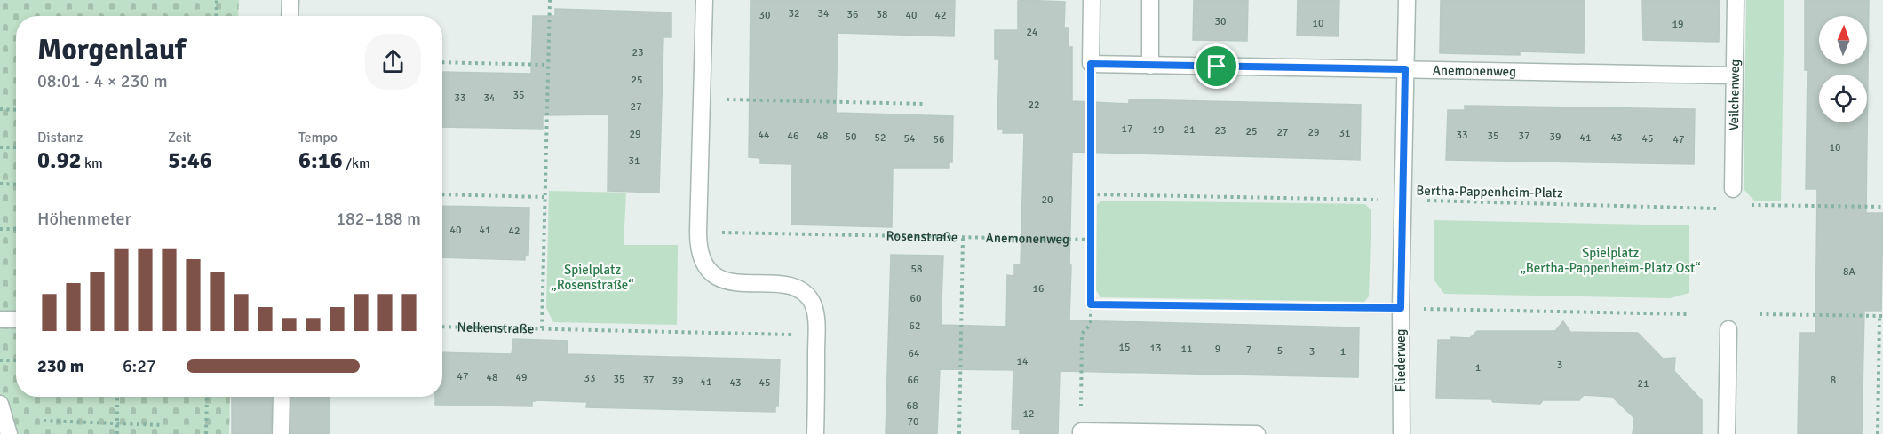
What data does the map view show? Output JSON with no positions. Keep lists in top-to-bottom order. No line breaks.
{"streets":{"street":["Anemonenweg","Veilchenweg","Fliederweg"],"path":["Bertha-Pappenheim-Platz","Rosenstraße","Nelkenstraße"]},"crossings":[["Anemonenweg","Veilchenweg"],["Anemonenweg","Rosenstraße"],["Anemonenweg","Fliederweg"],["Bertha-Pappenheim-Platz","Fliederweg"]],"parks":["Spielplatz „Bertha-Pappenheim-Platz Ost“","Spielplatz „Rosenstraße“"],"house_numbers":["32","34","36","38","30","40","42","30","10","19","24","23","25","35","33","34","22","27","17","19","21","23","25","27","29","31","29","44","33","46","48","35","37","50","39","52","41","43","54","45","56","47","10","31","20","40","41","42","58","8A","16","60","62","15","13","11","9","7","5","3","1","64","14","3","1","47","48","49","33","35","37","66","8","39","41","43","45","21","68","12","70"],"north":"top","page":{"heading":["Morgenlauf","08:01 · 4 × 230 m"],"stats":[["Distanz","0.92 km"],["Zeit","5:46"],["Tempo","6:16 /km"]],"chart":["Höhenmeter","182–188 m"],"list":[{"name":"230 m","note":"6:27"}]}}
